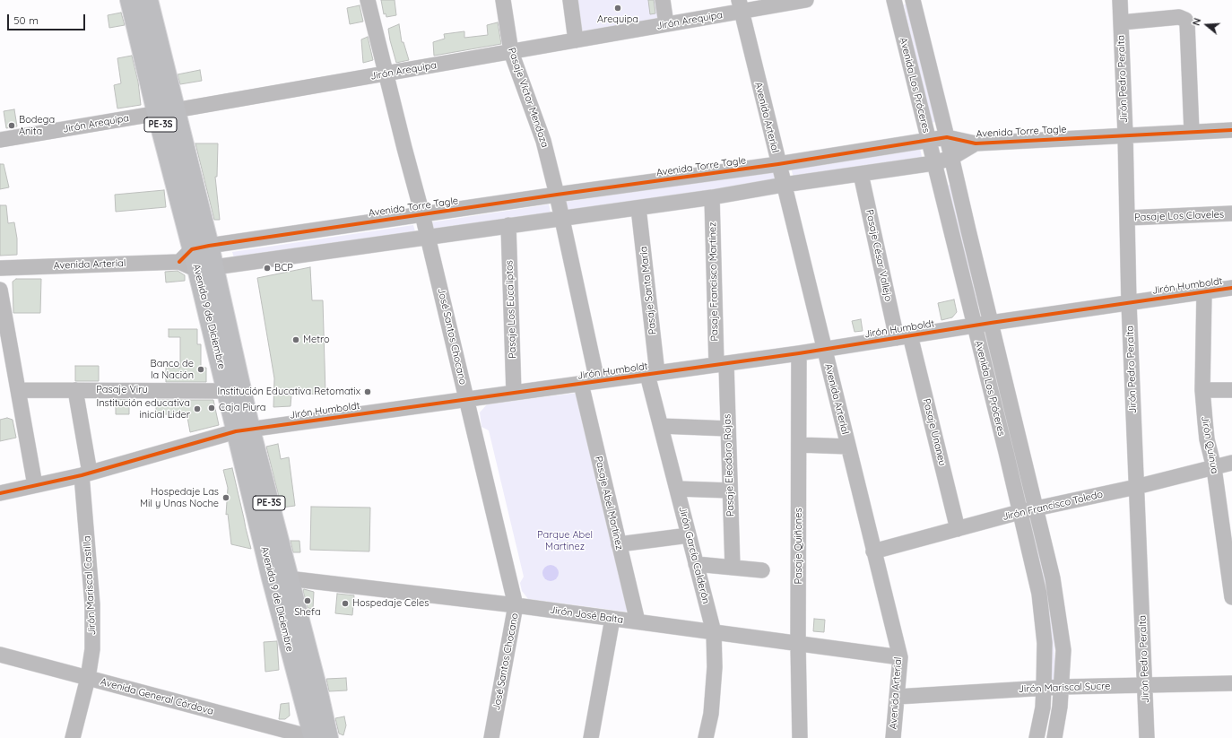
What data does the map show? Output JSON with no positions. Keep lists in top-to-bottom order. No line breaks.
{"streets":{"main road":["PE-3S","Avenida 9 de Diciembre"],"street":["Jirón Arequipa","Jirón Pedro Peralta","Avenida Los Próceres","Pasaje Víctor Mendoza","Avenida Arterial","Avenida Torre Tagle","Pasaje Los Claveles","Pasaje César Vallejo","Pasaje Francisco Martínez","Jirón Humboldt","Pasaje Santa María","Pasaje Los Eucaliptos","José Santos Chocano","Pasaje Viru","Pasaje Unaneu","Jirón Quinua","Pasaje Eleodoro Rojas","Pasaje Abel Martínez","Jirón Francisco Toledo","Pasaje Quiñones","Jirón García Calderón","Jirón Mariscal Castilla","Jirón José Balta","Jirón Mariscal Sucre","Avenida General Córdova"]},"crossings":[["Jirón Arequipa","Pasaje Víctor Mendoza"],["Jirón Arequipa","Avenida Arterial"],["Jirón Arequipa","Avenida 9 de Diciembre"],["Jirón Arequipa","José Santos Chocano"],["Jirón Pedro Peralta","Avenida Torre Tagle"],["Jirón Pedro Peralta","Pasaje Los Claveles"],["Jirón Pedro Peralta","Jirón Humboldt"],["Jirón Pedro Peralta","Jirón Francisco Toledo"],["Jirón Pedro Peralta","Jirón Mariscal Sucre"],["Avenida Los Próceres","Avenida Torre Tagle"],["Avenida Los Próceres","Jirón Humboldt"],["Avenida Los Próceres","Jirón Francisco Toledo"],["Avenida Los Próceres","Jirón Mariscal Sucre"],["Pasaje Víctor Mendoza","Avenida Torre Tagle"],["Avenida Arterial","Avenida Torre Tagle"],["Avenida Arterial","Jirón Humboldt"],["Avenida Arterial","Avenida 9 de Diciembre"],["Avenida Arterial","Jirón Francisco Toledo"],["Avenida Arterial","Jirón José Balta"],["Avenida Arterial","Jirón Mariscal Sucre"],["Avenida Torre Tagle","Pasaje César Vallejo"],["Avenida Torre Tagle","Pasaje Francisco Martínez"],["Avenida Torre Tagle","Pasaje Santa María"],["Avenida Torre Tagle","Pasaje Los Eucaliptos"],["Avenida Torre Tagle","Avenida 9 de Diciembre"],["Avenida Torre Tagle","José Santos Chocano"],["Pasaje César Vallejo","Jirón Humboldt"],["Pasaje César Vallejo","Pasaje Unaneu"],["Pasaje Francisco Martínez","Jirón Humboldt"],["Pasaje Francisco Martínez","Pasaje Eleodoro Rojas"],["Jirón Humboldt","Pasaje Santa María"],["Jirón Humboldt","Pasaje Los Eucaliptos"],["Jirón Humboldt","Avenida 9 de Diciembre"],["Jirón Humboldt","José Santos Chocano"],["Jirón Humboldt","Pasaje Unaneu"],["Jirón Humboldt","Jirón Quinua"],["Jirón Humboldt","Pasaje Eleodoro Rojas"],["Jirón Humboldt","Pasaje Abel Martínez"],["Jirón Humboldt","Pasaje Quiñones"],["Jirón Humboldt","Jirón García Calderón"],["Jirón Humboldt","Jirón Mariscal Castilla"],["Pasaje Santa María","Jirón García Calderón"],["Avenida 9 de Diciembre","Pasaje Viru"],["Avenida 9 de Diciembre","Jirón José Balta"],["Avenida 9 de Diciembre","Avenida General Córdova"],["José Santos Chocano","Jirón José Balta"],["Pasaje Viru","Jirón Mariscal Castilla"],["Pasaje Unaneu","Jirón Francisco Toledo"],["Jirón Quinua","Jirón Francisco Toledo"],["Pasaje Abel Martínez","Jirón José Balta"],["Pasaje Quiñones","Jirón José Balta"],["Jirón García Calderón","Jirón José Balta"],["Jirón Mariscal Castilla","Avenida General Córdova"]],"parks":["Parque Abel Martinez"],"places":["Arequipa","Bodega Anita","BCP","Metro","Banco de la Nación","Institución Educativa Retomatix","Caja Piura","Institución educativa inicial Lider","Hospedaje Las Mil y Unas Noche","Shefa","Hospedaje Celes"],"scale_bar":"50 m","north":"left"}
